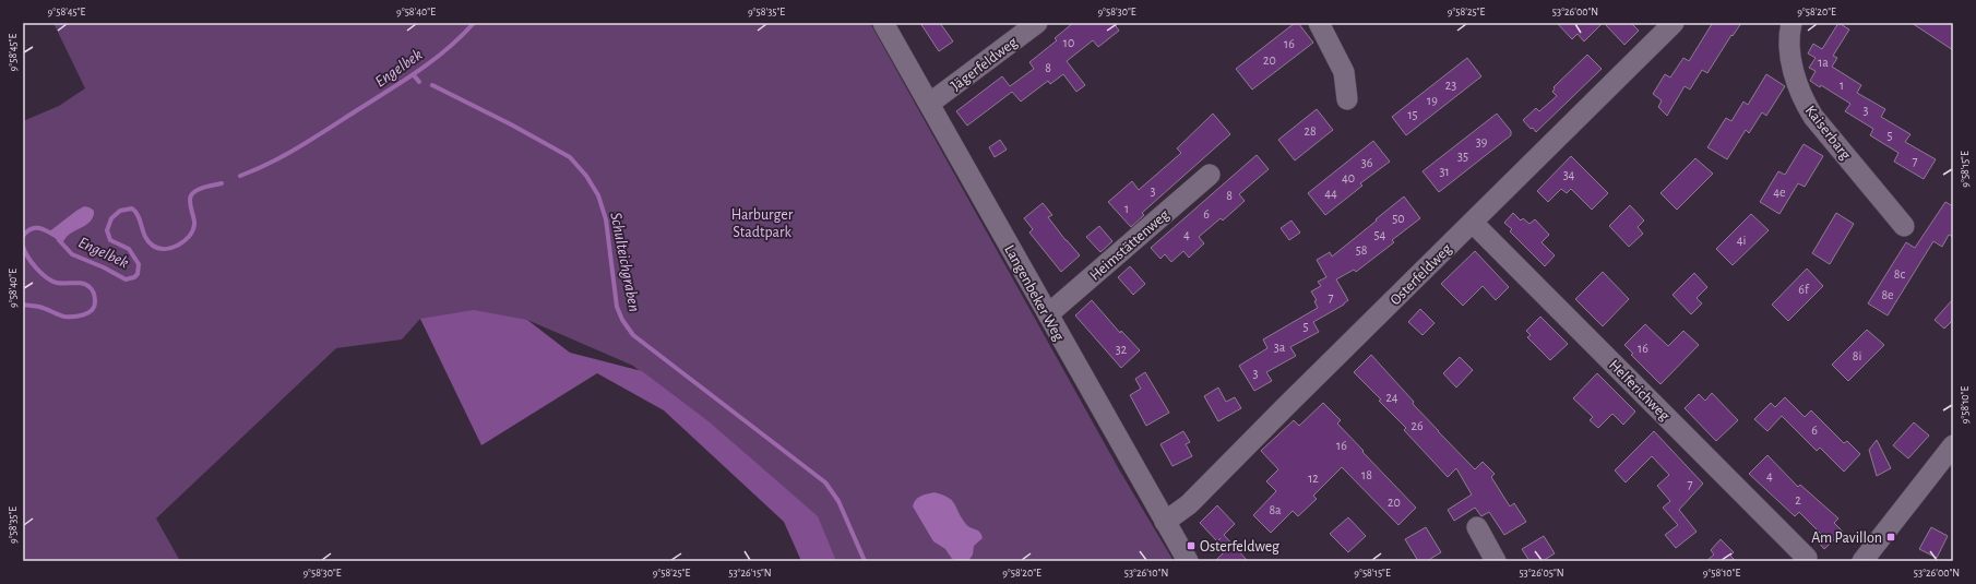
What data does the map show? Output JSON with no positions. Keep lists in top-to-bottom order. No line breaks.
{"streets":{"street":["Jägerfeldweg","Kaiserbarg","Heimstättenweg","Osterfeldweg","Langenbeker Weg","Helferichweg"]},"crossings":[["Jägerfeldweg","Langenbeker Weg"],["Heimstättenweg","Langenbeker Weg"],["Osterfeldweg","Langenbeker Weg"],["Osterfeldweg","Helferichweg"]],"water":["Engelbek","Schulteichgraben"],"parks":["Harburger Stadtpark"],"places":{"transit":["Am Pavillon","Osterfeldweg"]},"house_numbers":["10","16","20","1a","8","23","1","19","3","15","28","5","39","35","7","36","31","34","40","3","4e","44","8","1","6","50","4","54","4i","58","8c","6f","8e","7","5","3a","16","32","8i","3","24","26","6","16","18","4","12","7","2","20","8a"],"coordinates":["9°58'45\"E","9°58'40\"E","9°58'35\"E","9°58'30\"E","9°58'25\"E","53°26'00\"N","9°58'20\"E","9°58'15\"E","9°58'10\"E","53°26'15\"N","53°26'10\"N","53°26'05\"N"]}
